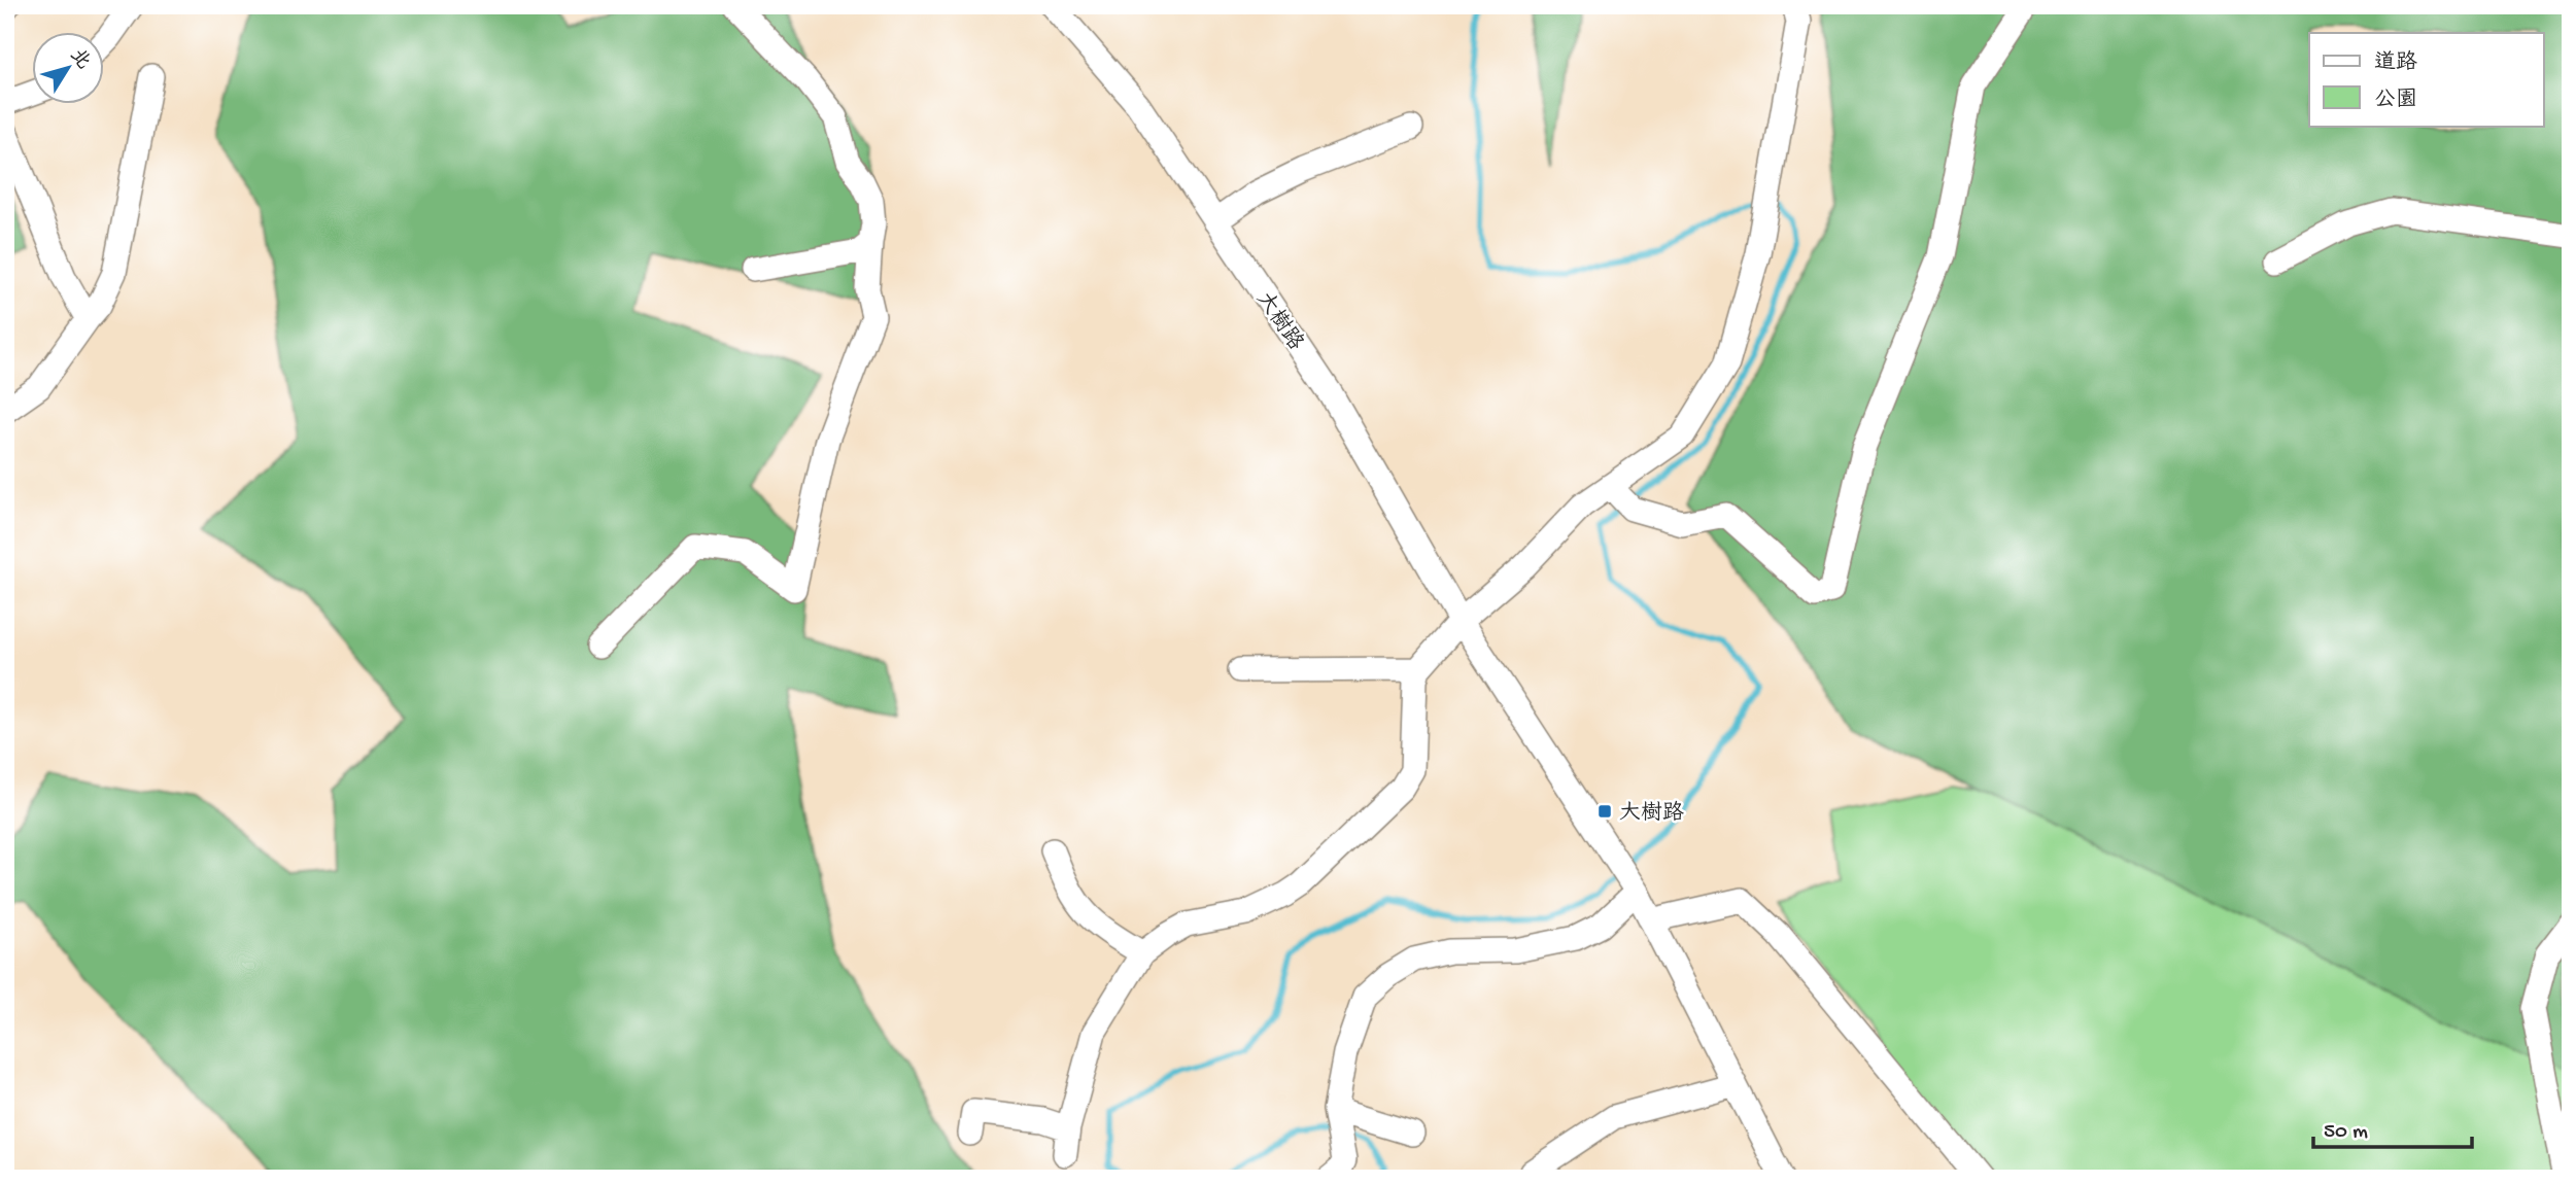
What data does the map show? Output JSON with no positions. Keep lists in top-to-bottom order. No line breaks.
{"streets":{"street":["大樹路"]},"places":{"transit":["大樹路"]},"legend":["道路","公園"],"scale_bar":"50 m","north":"top right"}
